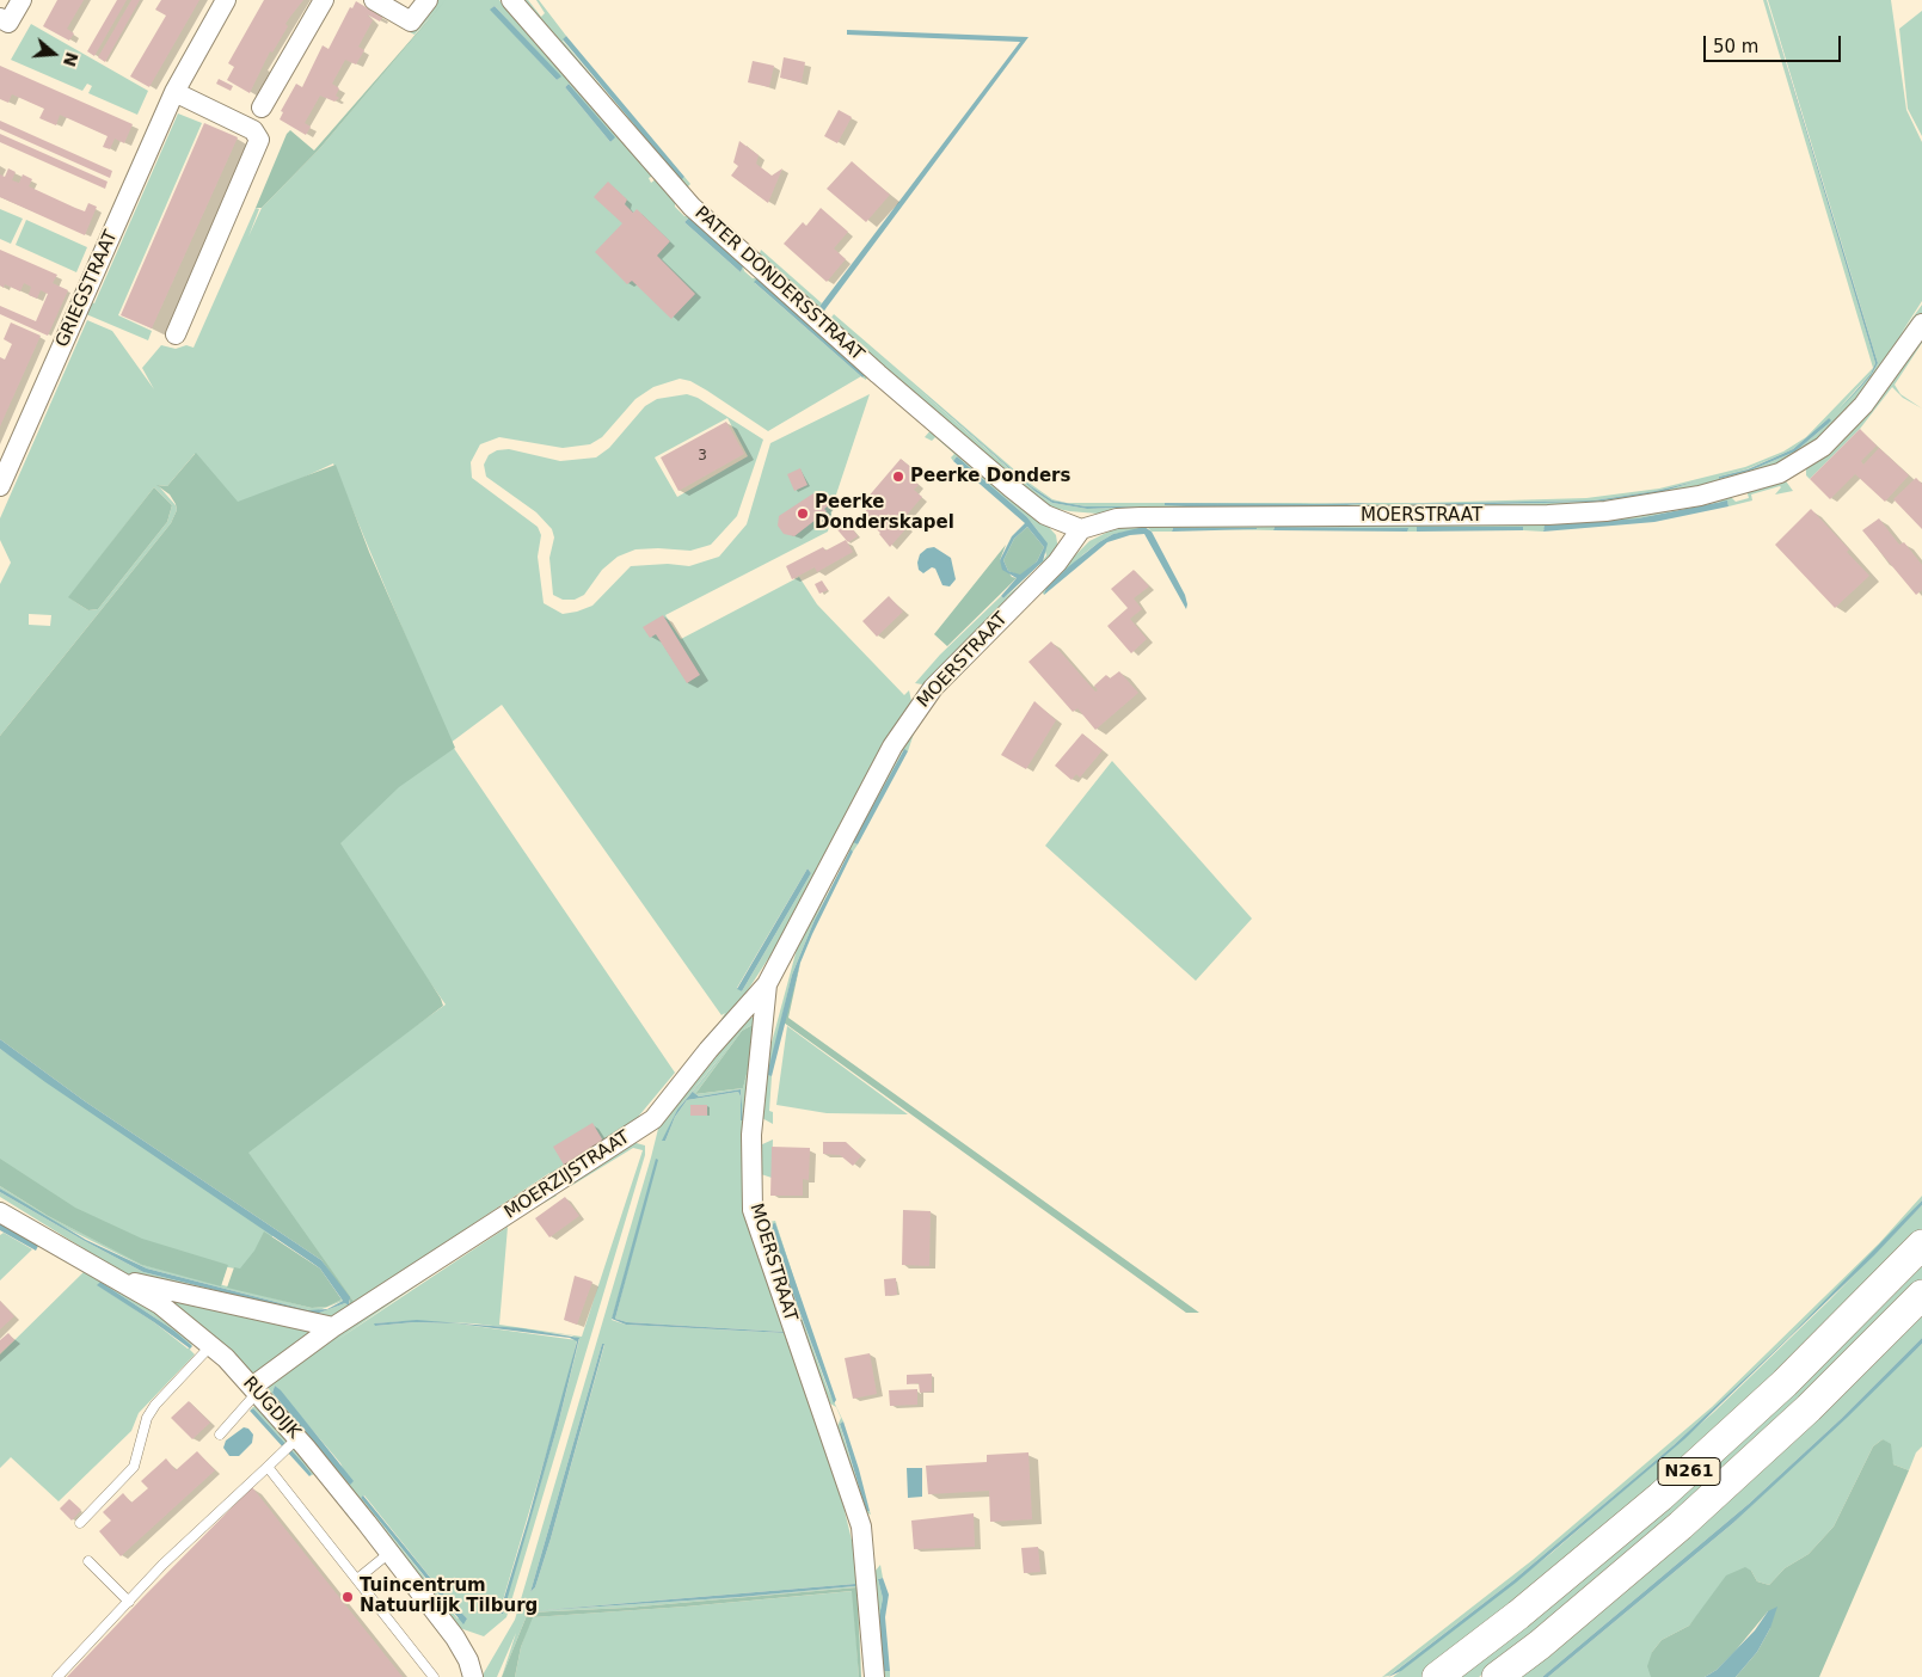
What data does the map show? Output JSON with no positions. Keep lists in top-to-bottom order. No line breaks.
{"streets":{"main road":["N261"],"street":["PATER DONDERSSTRAAT","GRIEGSTRAAT","MOERSTRAAT","MOERZIJSTRAAT","RUGDIJK"]},"crossings":[["PATER DONDERSSTRAAT","MOERSTRAAT"],["MOERSTRAAT","MOERZIJSTRAAT"],["MOERZIJSTRAAT","RUGDIJK"]],"places":["Peerke Donders","Peerke Donderskapel","Tuincentrum Natuurlijk Tilburg"],"house_numbers":["3"],"scale_bar":"50 m","north":"right"}
